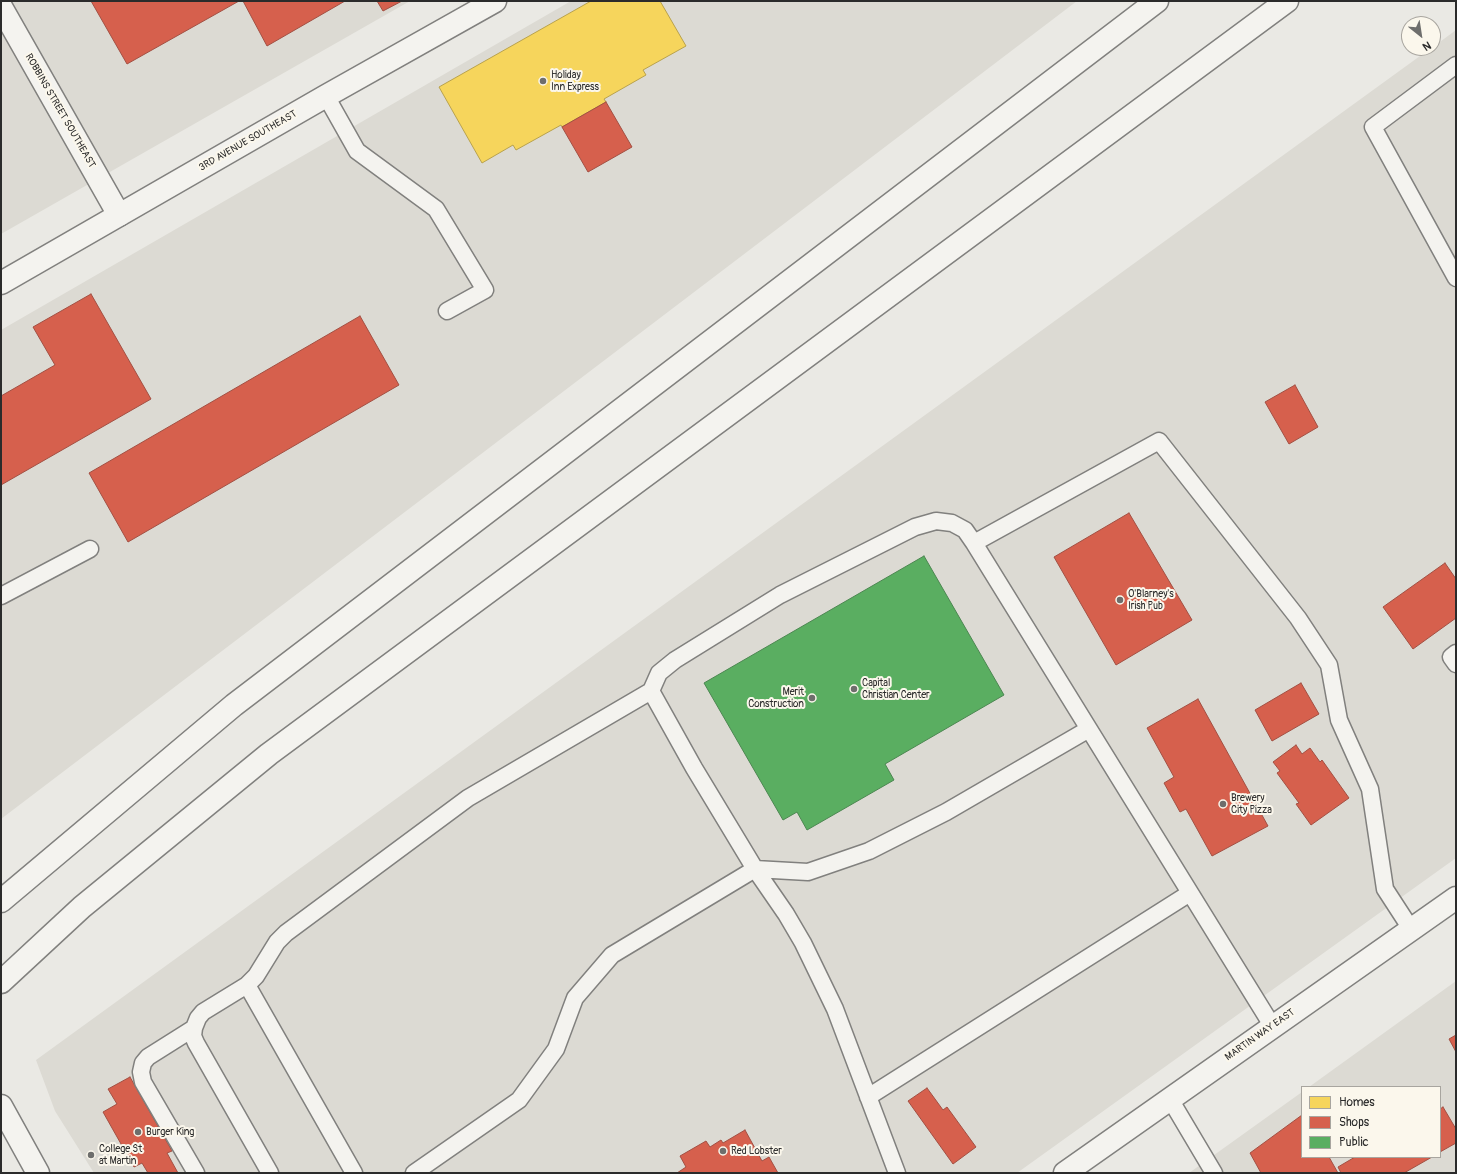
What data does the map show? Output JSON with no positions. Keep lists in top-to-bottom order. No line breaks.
{"streets":{"main road":["ROBBINS STREET SOUTHEAST","3RD AVENUE SOUTHEAST","MARTIN WAY EAST"]},"crossings":[["ROBBINS STREET SOUTHEAST","3RD AVENUE SOUTHEAST"]],"places":["Holiday Inn Express","O'Blarney's Irish Pub","Capital Christian Center","Merit Construction","Brewery City Pizza","Burger King","Red Lobster","College St at Martin"],"legend":["Homes","Shops","Public"],"north":"bottom right"}
